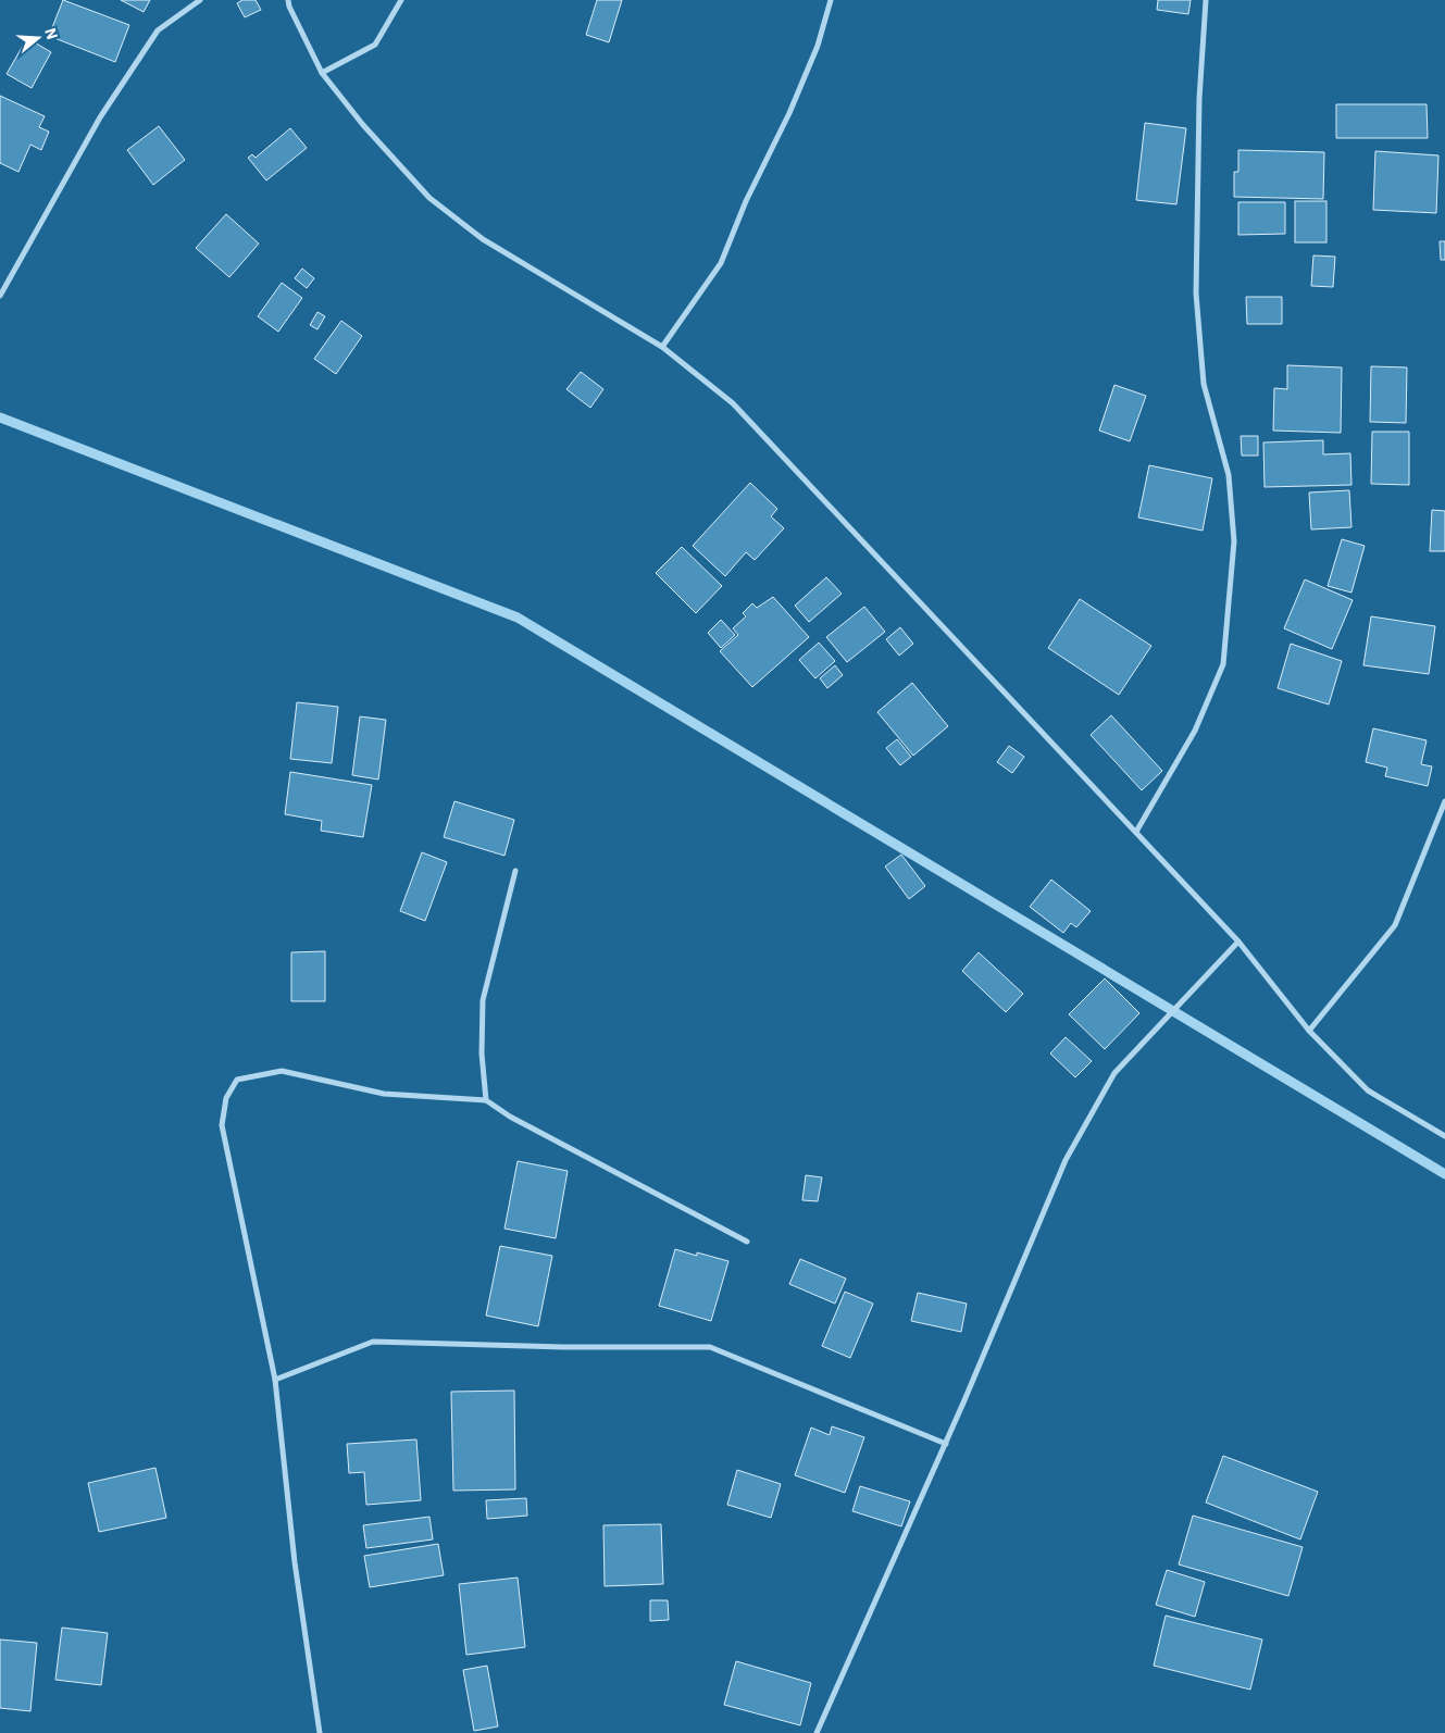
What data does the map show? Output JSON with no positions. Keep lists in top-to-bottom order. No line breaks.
{"north":"right"}
